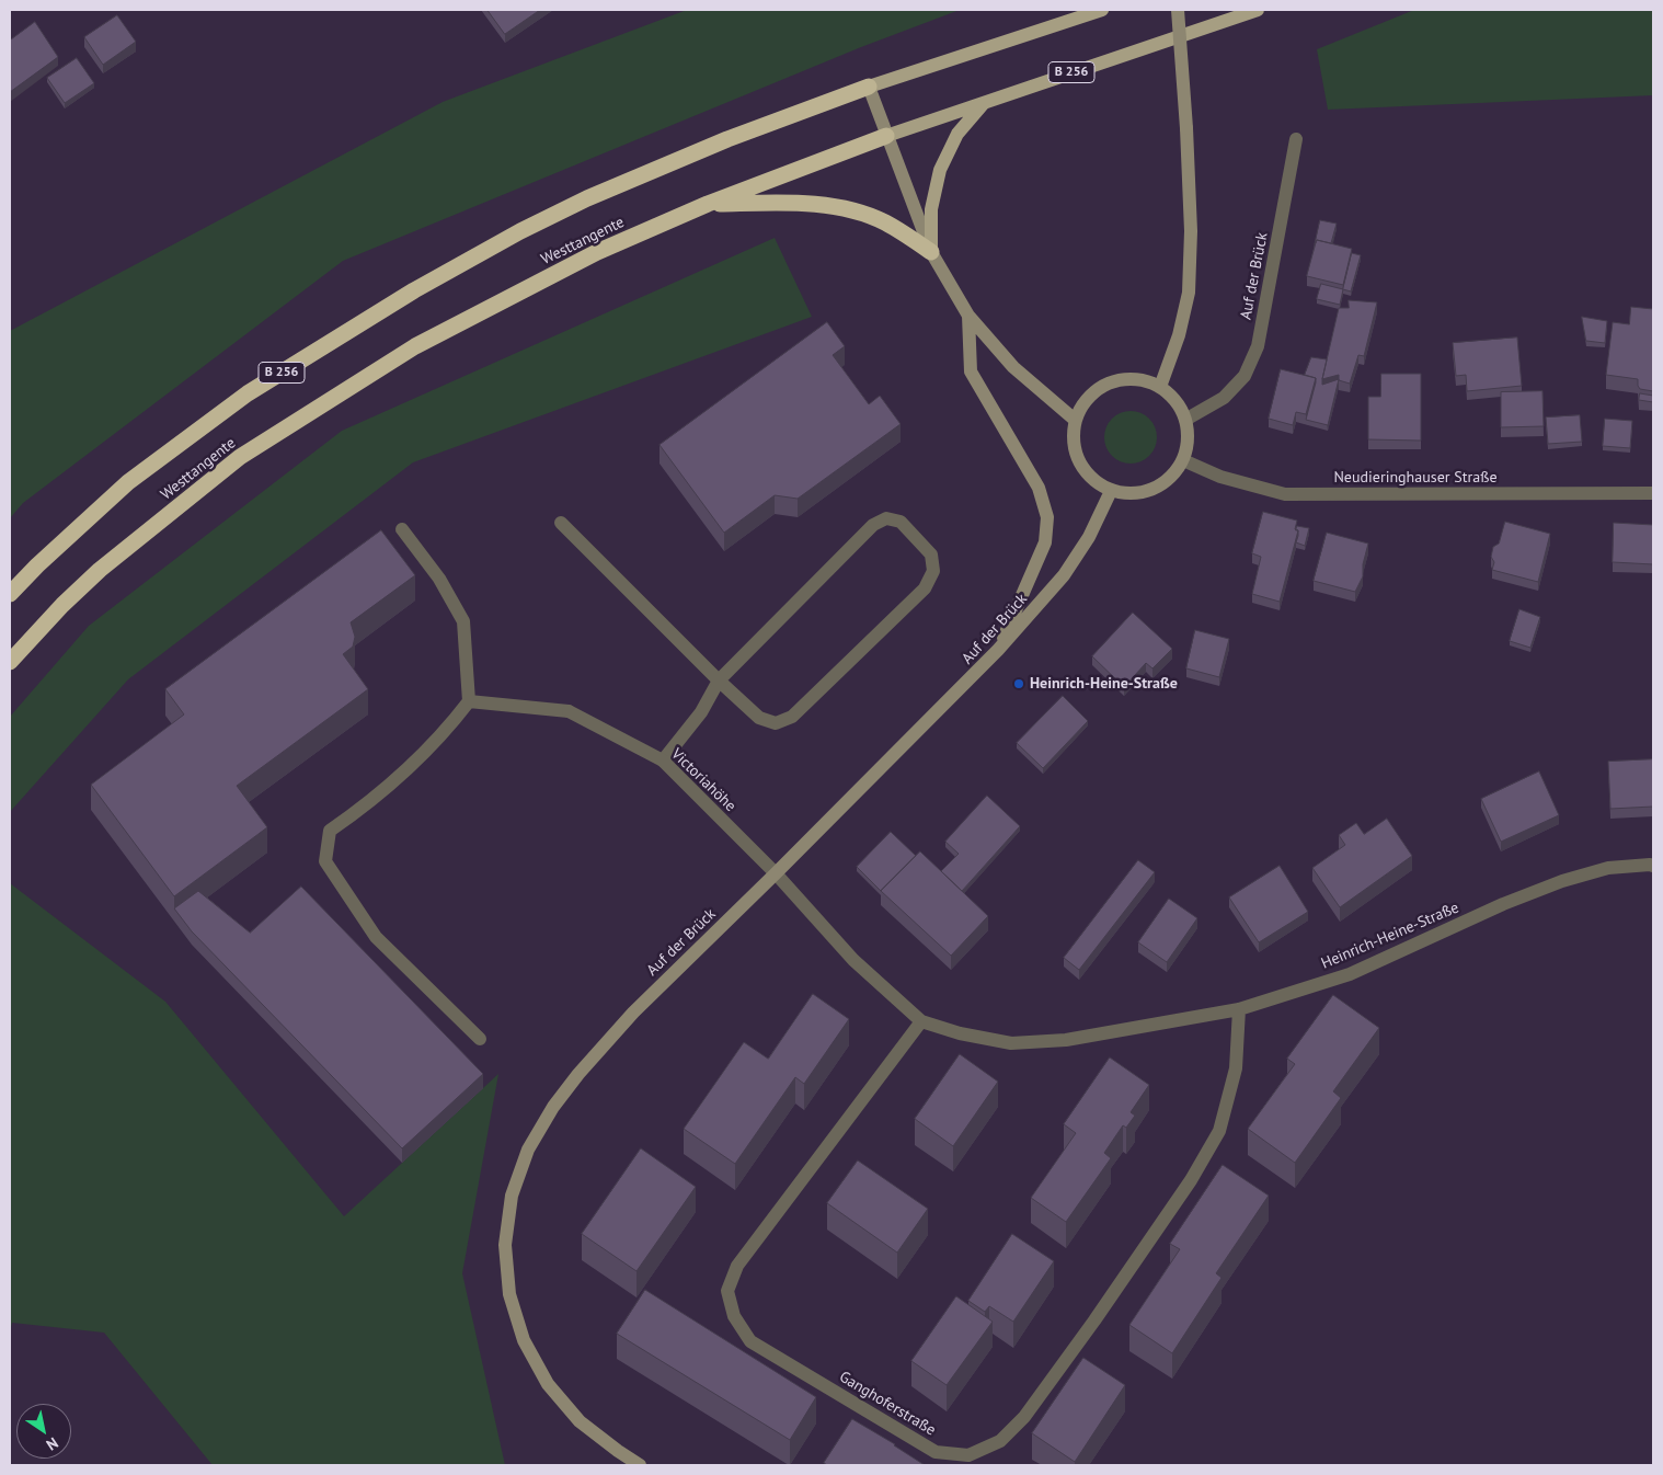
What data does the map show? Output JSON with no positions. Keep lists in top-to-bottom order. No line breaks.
{"streets":{"highway":["B 256","Westtangente"],"main road":["Auf der Brück"],"street":["Neudieringhauser Straße","Victoriahöhe","Heinrich-Heine-Straße","Ganghoferstraße"]},"crossings":[["B 256","Westtangente"],["B 256","Auf der Brück"],["B 256","Neudieringhauser Straße"],["Auf der Brück","Neudieringhauser Straße"],["Auf der Brück","Victoriahöhe"],["Auf der Brück","Heinrich-Heine-Straße"],["Victoriahöhe","Heinrich-Heine-Straße"],["Heinrich-Heine-Straße","Ganghoferstraße"]],"places":["Heinrich-Heine-Straße"],"north":"bottom right"}
